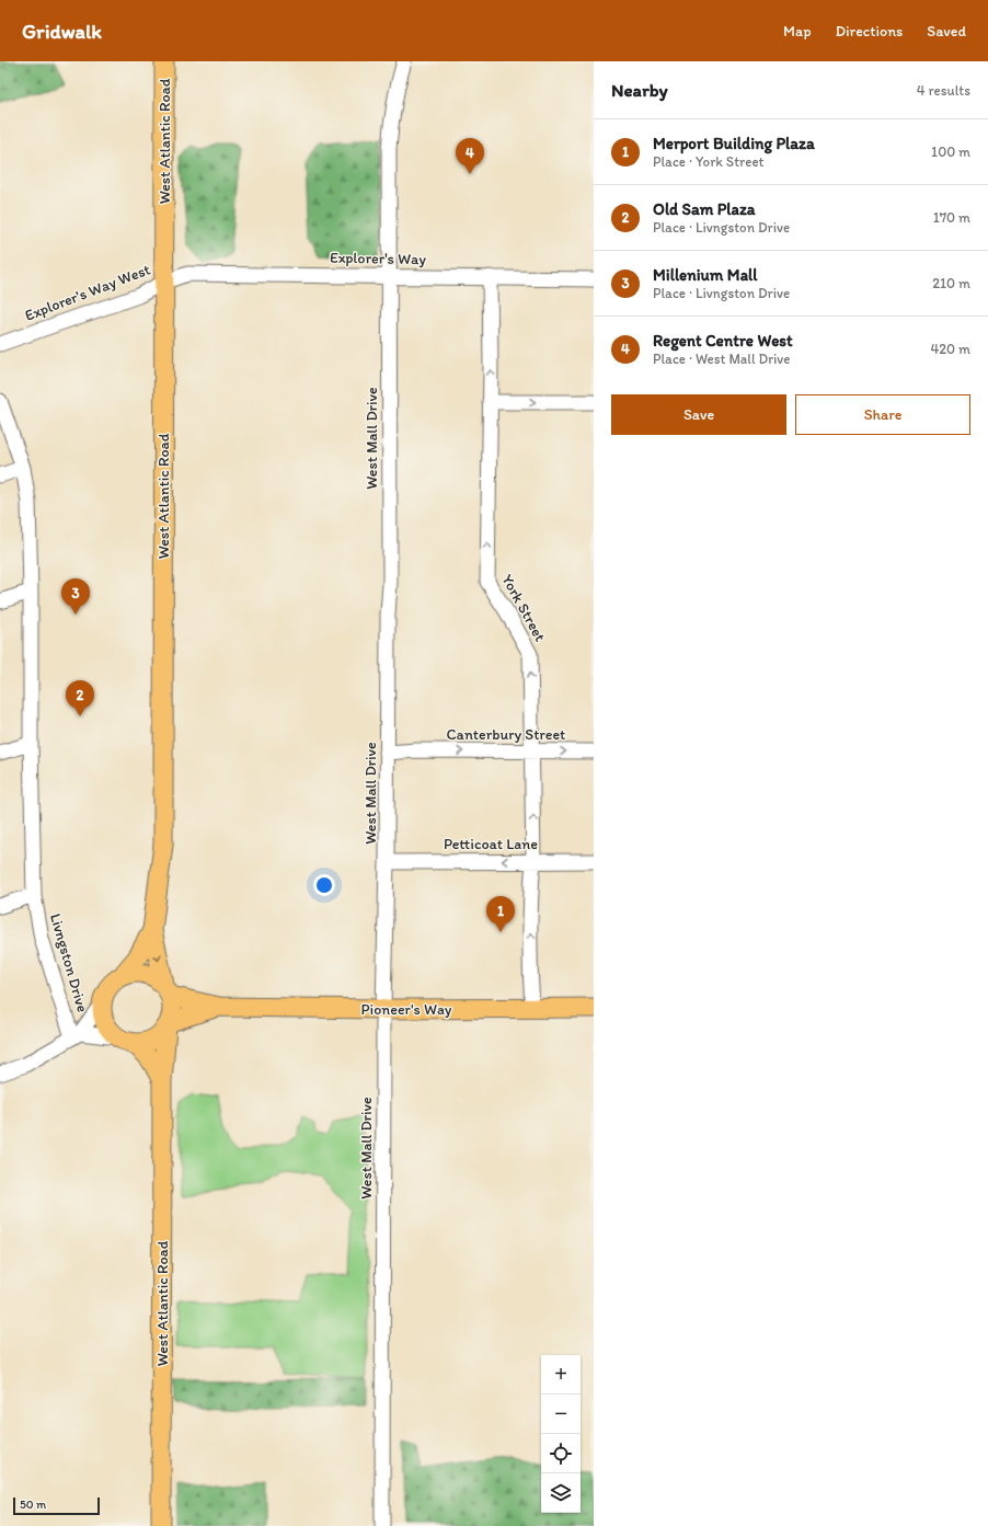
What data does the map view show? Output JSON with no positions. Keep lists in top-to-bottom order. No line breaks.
{"streets":{"main road":["West Atlantic Road","Pioneer's Way"],"street":["Explorer's Way","Explorer's Way West","West Mall Drive","York Street","Canterbury Street","Petticoat Lane","Livngston Drive"]},"crossings":[["West Atlantic Road","Explorer's Way"],["West Atlantic Road","Explorer's Way West"],["West Atlantic Road","Pioneer's Way"],["Explorer's Way","Explorer's Way West"],["Explorer's Way","West Mall Drive"],["Explorer's Way","York Street"],["West Mall Drive","Canterbury Street"],["West Mall Drive","Petticoat Lane"],["West Mall Drive","Pioneer's Way"],["York Street","Canterbury Street"],["York Street","Petticoat Lane"],["York Street","Pioneer's Way"]],"one_way":["York Street","Canterbury Street","Petticoat Lane"],"scale_bar":"50 m","page":{"header":"Gridwalk","nav":["Map","Directions","Saved"],"heading":["Nearby","4 results"],"list":[{"mark":"1","name":"Merport Building Plaza","note":"Place · York Street","value":"100 m"},{"mark":"2","name":"Old Sam Plaza","note":"Place · Livngston Drive","value":"170 m"},{"mark":"3","name":"Millenium Mall","note":"Place · Livngston Drive","value":"210 m"},{"mark":"4","name":"Regent Centre West","note":"Place · West Mall Drive","value":"420 m"}],"pins":["4","3","2","1"],"buttons":["Save","Share"],"map_buttons":["+","−"],"scale":"50 m"}}
